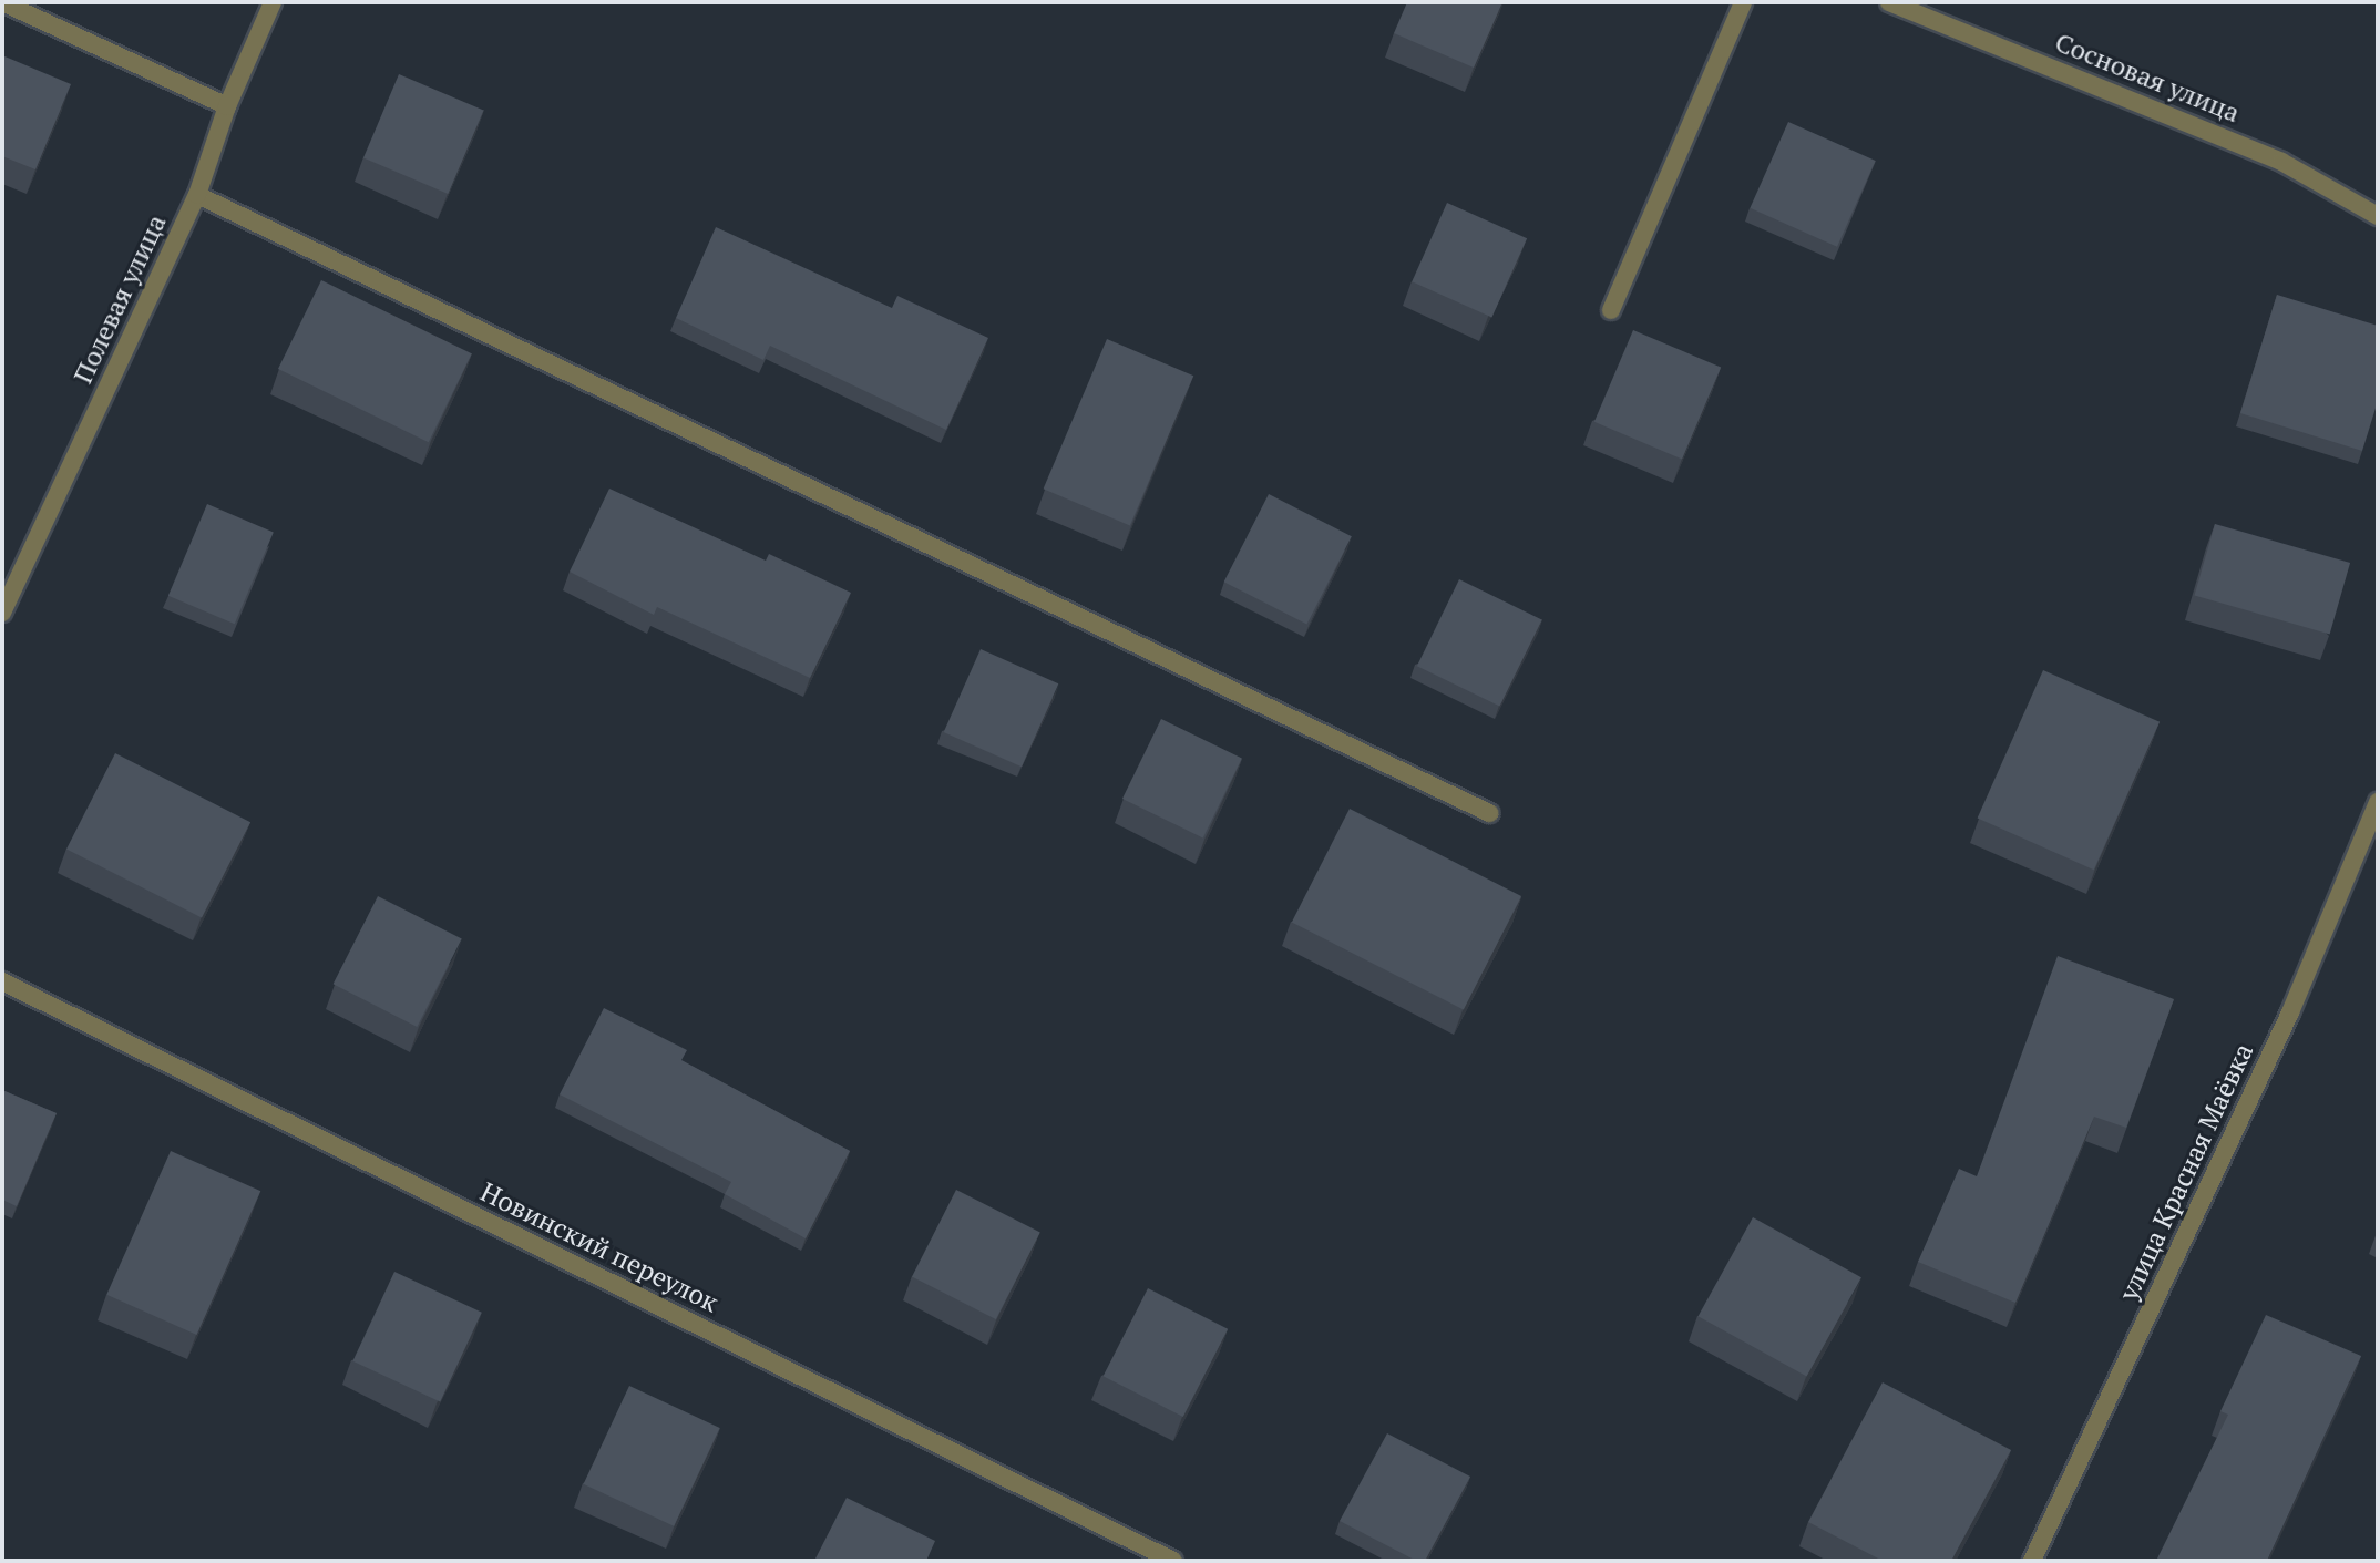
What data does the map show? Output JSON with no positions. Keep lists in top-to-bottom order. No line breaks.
{"streets":{"street":["Сосновая улица","Полевая улица","улица Красная Маёвка","Новинский переулок"]}}
